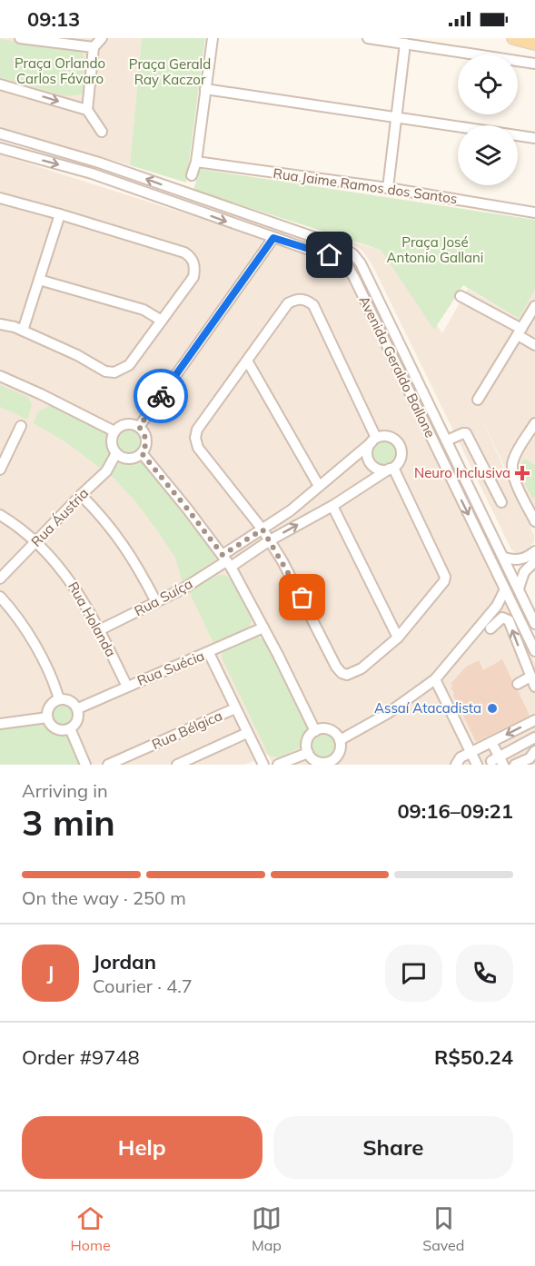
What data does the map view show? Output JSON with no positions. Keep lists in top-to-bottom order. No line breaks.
{"streets":{"street":["Rua Jaime Ramos dos Santos","Avenida Geraldo Ballone","Rua Áustria","Rua Suíça","Rua Holanda","Rua Suécia","Rua Bélgica"]},"crossings":[["Rua Áustria","Rua Holanda"],["Rua Suíça","Rua Holanda"],["Rua Holanda","Rua Suécia"]],"parks":["Praça Orlando Carlos Fávaro","Praça Gerald Ray Kaczor","Praça José Antonio Gallani"],"places":{"health":["Neuro Inclusiva"],"other":["Assaí Atacadista"]},"page":{"status":"09:13","heading":["3 min","Arriving in","09:16–09:21"],"panel":["Jordan","Courier · 4.7","Order #9748","R$50.24"],"bar":"On the way · 250 m","round":"J","buttons":["Help","Share"],"tabs":["Home","Map","Saved"]}}
